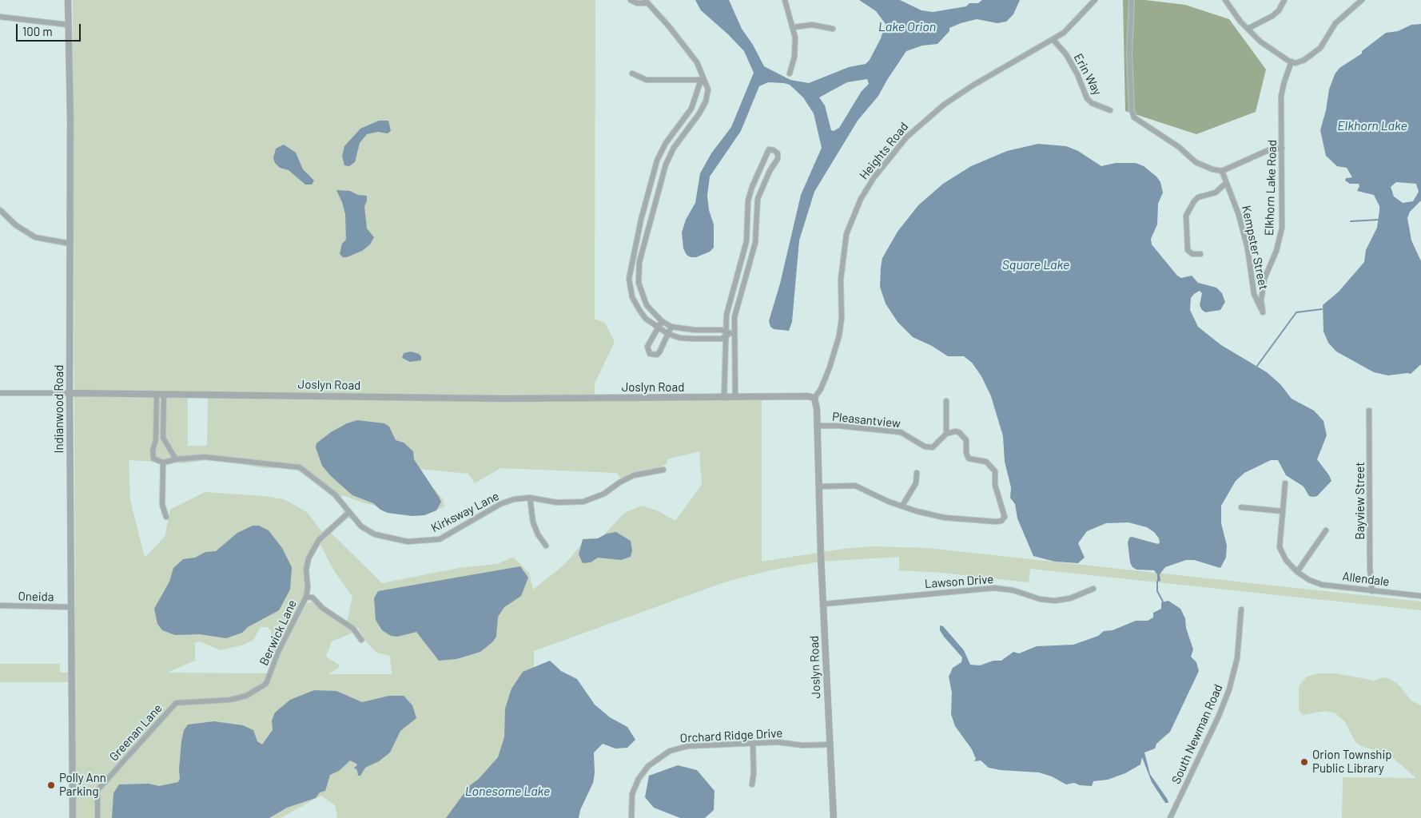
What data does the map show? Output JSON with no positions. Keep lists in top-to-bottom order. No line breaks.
{"streets":{"street":["Erin Way","Heights Road","Elkhorn Lake Road","Kempster Street","Joslyn Road","Indianwood Road","Pleasantview","Bayview Street","Kirksway Lane","Allendale","Lawson Drive","Oneida","Berwick Lane","Greenan Lane","South Newman Road","Orchard Ridge Drive"]},"crossings":[["Erin Way","Heights Road"],["Heights Road","Joslyn Road"],["Elkhorn Lake Road","Kempster Street"],["Joslyn Road","Indianwood Road"],["Joslyn Road","Pleasantview"],["Joslyn Road","Lawson Drive"],["Joslyn Road","Orchard Ridge Drive"],["Indianwood Road","Oneida"],["Bayview Street","Allendale"],["Kirksway Lane","Berwick Lane"],["Berwick Lane","Greenan Lane"]],"water":["Lake Orion","Elkhorn Lake","Square Lake","Lonesome Lake"],"places":["Orion Township Public Library","Polly Ann Parking"],"scale_bar":"100 m"}
